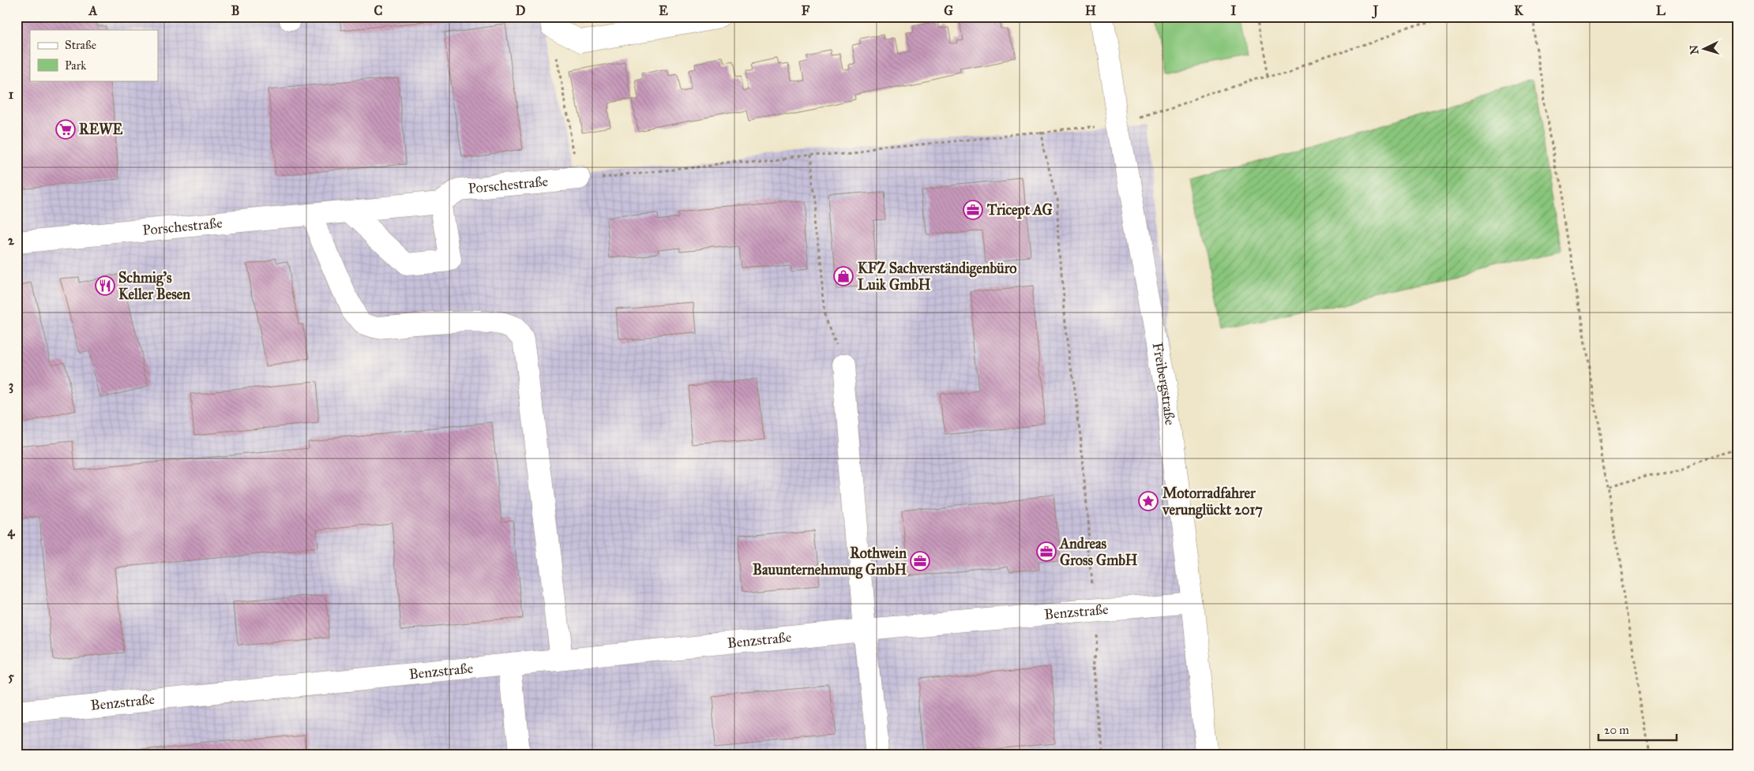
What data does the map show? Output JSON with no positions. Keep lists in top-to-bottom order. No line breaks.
{"streets":{"street":["Porschestraße","Freibergstraße","Benzstraße"]},"crossings":[["Freibergstraße","Benzstraße"]],"places":{"supermarket":["REWE"],"office":["Tricept AG","Andreas Gross GmbH","Rothwein Bauunternehmung GmbH"],"shop":["KFZ Sachverständigenbüro Luik GmbH"],"restaurant":["Schmig's Keller Besen"],"place":["Motorradfahrer verunglückt 2017"]},"legend":["Straße","Park"],"scale_bar":"20 m","north":"left","grid":{"columns":["A","B","C","D","E","F","G","H","I","J","K","L"],"rows":["1","2","3","4","5"]}}
